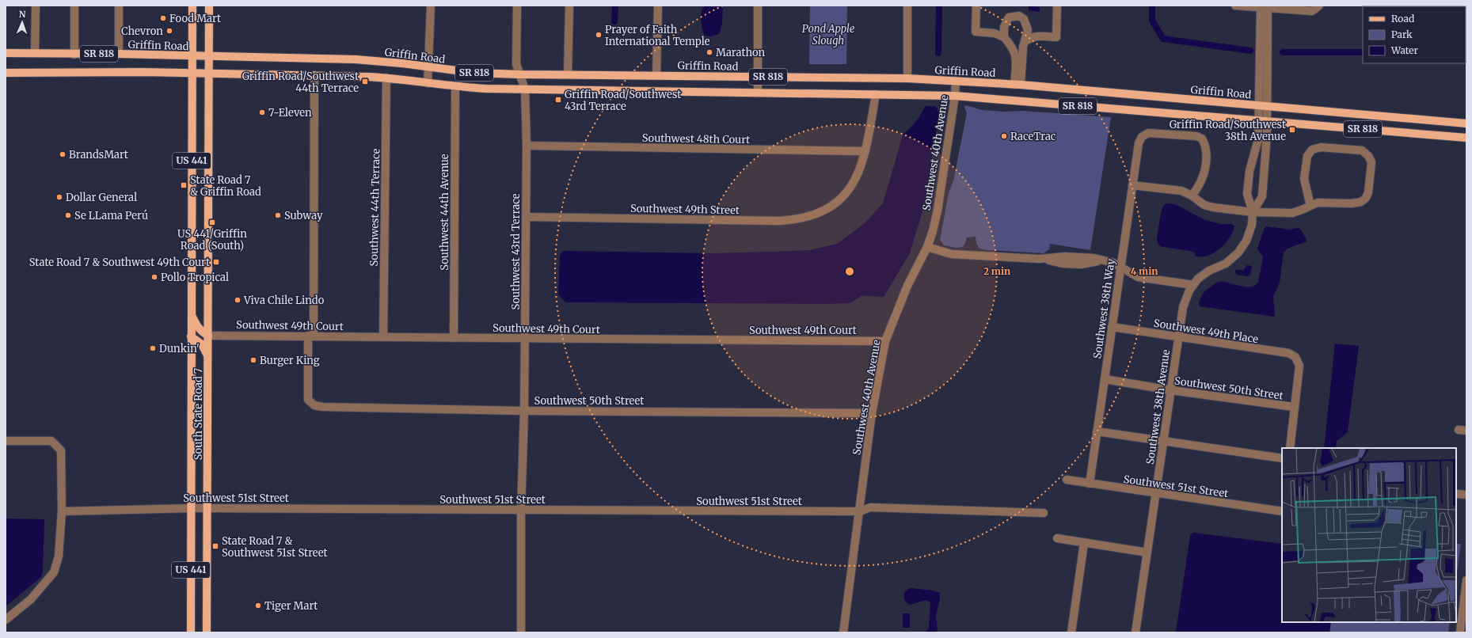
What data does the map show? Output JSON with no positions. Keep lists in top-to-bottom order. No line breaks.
{"streets":{"main road":["Griffin Road","SR 818","US 441","South State Road 7"],"street":["Southwest 48th Court","Southwest 40th Avenue","Southwest 44th Terrace","Southwest 49th Street","Southwest 44th Avenue","Southwest 43rd Terrace","Southwest 38th Way","Southwest 49th Court","Southwest 49th Place","Southwest 50th Street","Southwest 38th Avenue","Southwest 51st Street"]},"crossings":[["Griffin Road","Southwest 40th Avenue"],["Griffin Road","Southwest 43rd Terrace"],["Griffin Road","Southwest 38th Avenue"],["Griffin Road","South State Road 7"],["SR 818","Southwest 40th Avenue"],["SR 818","Southwest 44th Terrace"],["SR 818","Southwest 44th Avenue"],["SR 818","Southwest 43rd Terrace"],["SR 818","Southwest 38th Avenue"],["SR 818","South State Road 7"],["Southwest 48th Court","Southwest 49th Street"],["Southwest 48th Court","Southwest 43rd Terrace"],["Southwest 40th Avenue","Southwest 49th Court"],["Southwest 40th Avenue","Southwest 50th Street"],["Southwest 40th Avenue","Southwest 51st Street"],["Southwest 44th Terrace","Southwest 49th Court"],["Southwest 49th Street","Southwest 43rd Terrace"],["Southwest 44th Avenue","Southwest 49th Court"],["Southwest 43rd Terrace","Southwest 49th Court"],["Southwest 43rd Terrace","Southwest 50th Street"],["Southwest 43rd Terrace","Southwest 51st Street"],["Southwest 38th Way","Southwest 49th Place"],["Southwest 38th Way","Southwest 50th Street"],["Southwest 38th Way","Southwest 51st Street"],["Southwest 49th Court","Southwest 50th Street"],["Southwest 49th Court","South State Road 7"],["Southwest 49th Place","Southwest 50th Street"],["Southwest 49th Place","Southwest 38th Avenue"],["Southwest 50th Street","Southwest 38th Avenue"],["Southwest 38th Avenue","Southwest 51st Street"],["South State Road 7","Southwest 51st Street"]],"parks":["Pond Apple Slough"],"places":{"other":["Food Mart","Chevron","Prayer of Faith International Temple","Marathon","7-Eleven","RaceTrac","BrandsMart","Dollar General","Se LLama Perú","Subway","Pollo Tropical","Viva Chile Lindo","Dunkin'","Burger King","Tiger Mart"],"transit":["Griffin Road/Southwest 44th Terrace","Griffin Road/Southwest 43rd Terrace","Griffin Road/Southwest 38th Avenue","State Road 7 & Griffin Road","US 441/Griffin Road (South)","State Road 7 & Southwest 49th Court","State Road 7 & Southwest 51st Street"]},"legend":["Road","Park","Water"],"north":"top","rings":["2 min","4 min"]}
